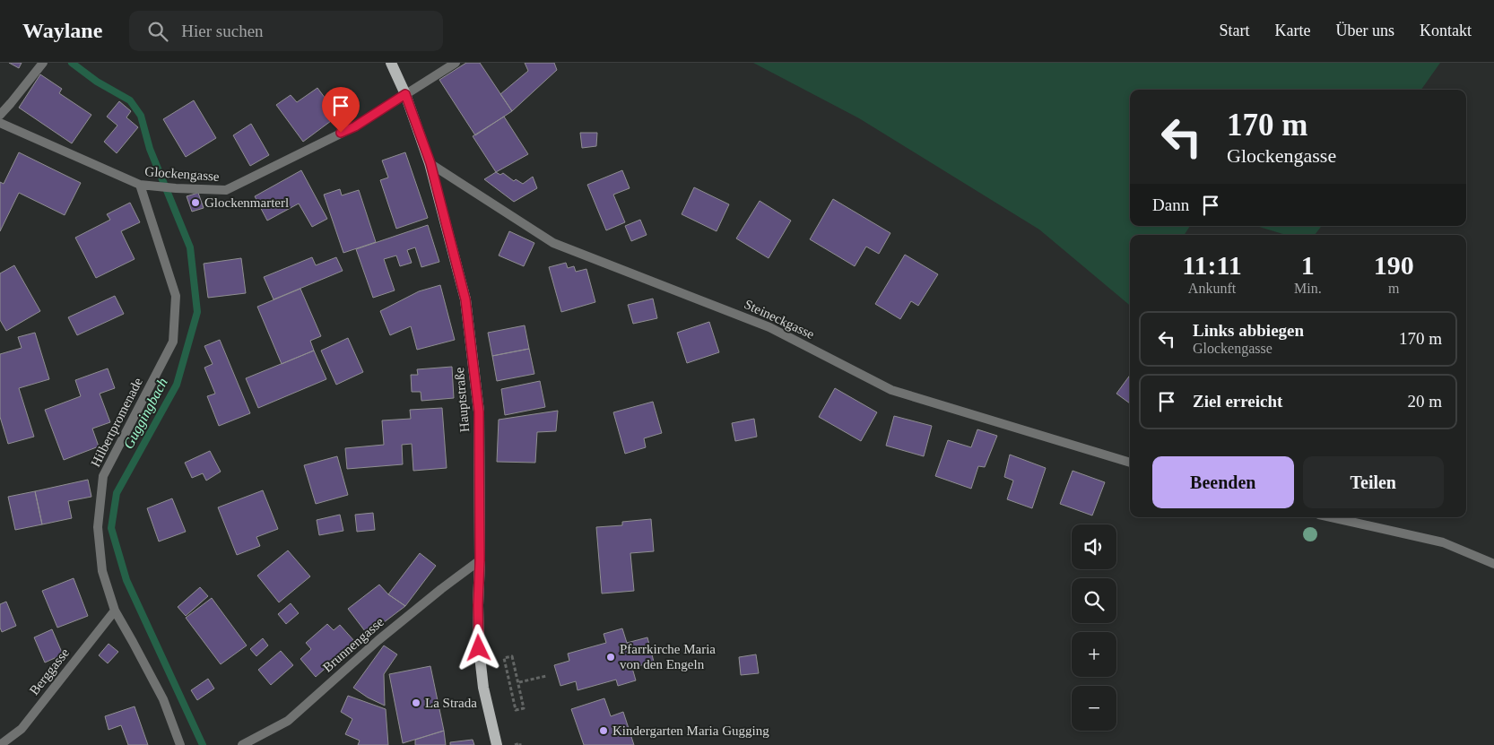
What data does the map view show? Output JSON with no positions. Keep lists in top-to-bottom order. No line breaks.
{"streets":{"main road":["Hauptstraße"],"street":["Glockengasse","Steineckgasse","Hilbertpromenade","Brunnengasse","Berggasse"]},"crossings":[["Glockengasse","Hauptstraße"],["Glockengasse","Hilbertpromenade"],["Steineckgasse","Hauptstraße"],["Hauptstraße","Brunnengasse"],["Hilbertpromenade","Berggasse"]],"water":["Guggingbach"],"places":["Glockenmarterl","Pfarrkirche Maria von den Engeln","La Strada","Kindergarten Maria Gugging"],"page":{"header":"Waylane","search":"Hier suchen","nav":["Start","Karte","Über uns","Kontakt"],"turn":["170 m","Glockengasse"],"then":"Dann","eta":["11:11","Ankunft","1","Min.","190","m"],"list":[{"name":"Links abbiegen","note":"Glockengasse","value":"170 m"},{"name":"Ziel erreicht","value":"20 m"}],"buttons":["Beenden","Teilen"],"map_buttons":["+","−"]}}
